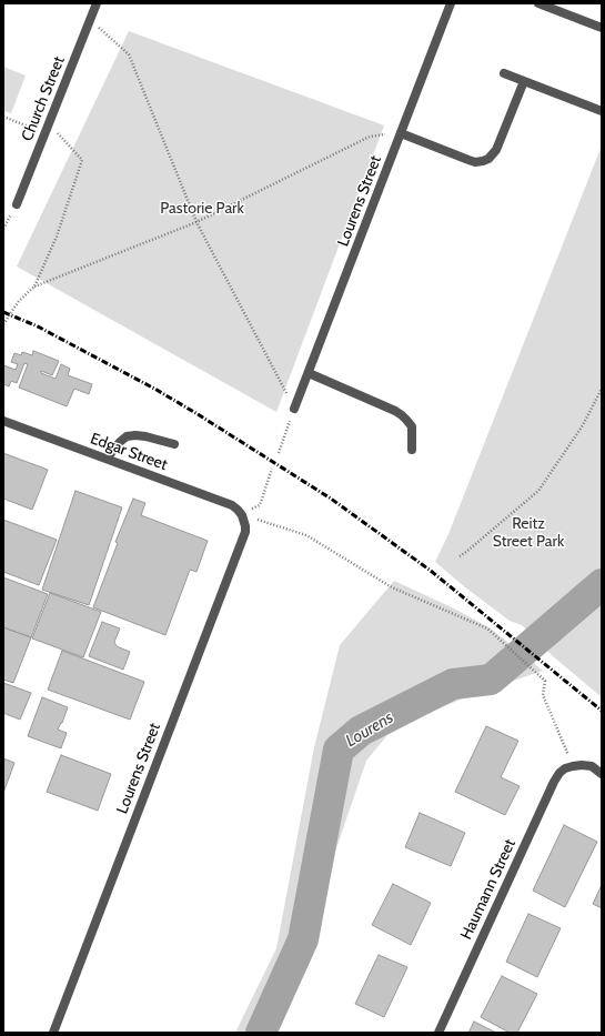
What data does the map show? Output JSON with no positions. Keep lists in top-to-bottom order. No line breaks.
{"streets":{"street":["Church Street","Lourens Street","Edgar Street","Haumann Street"]},"crossings":[["Lourens Street","Edgar Street"]],"water":["Lourens"],"parks":["Pastorie Park","Reitz Street Park"]}
